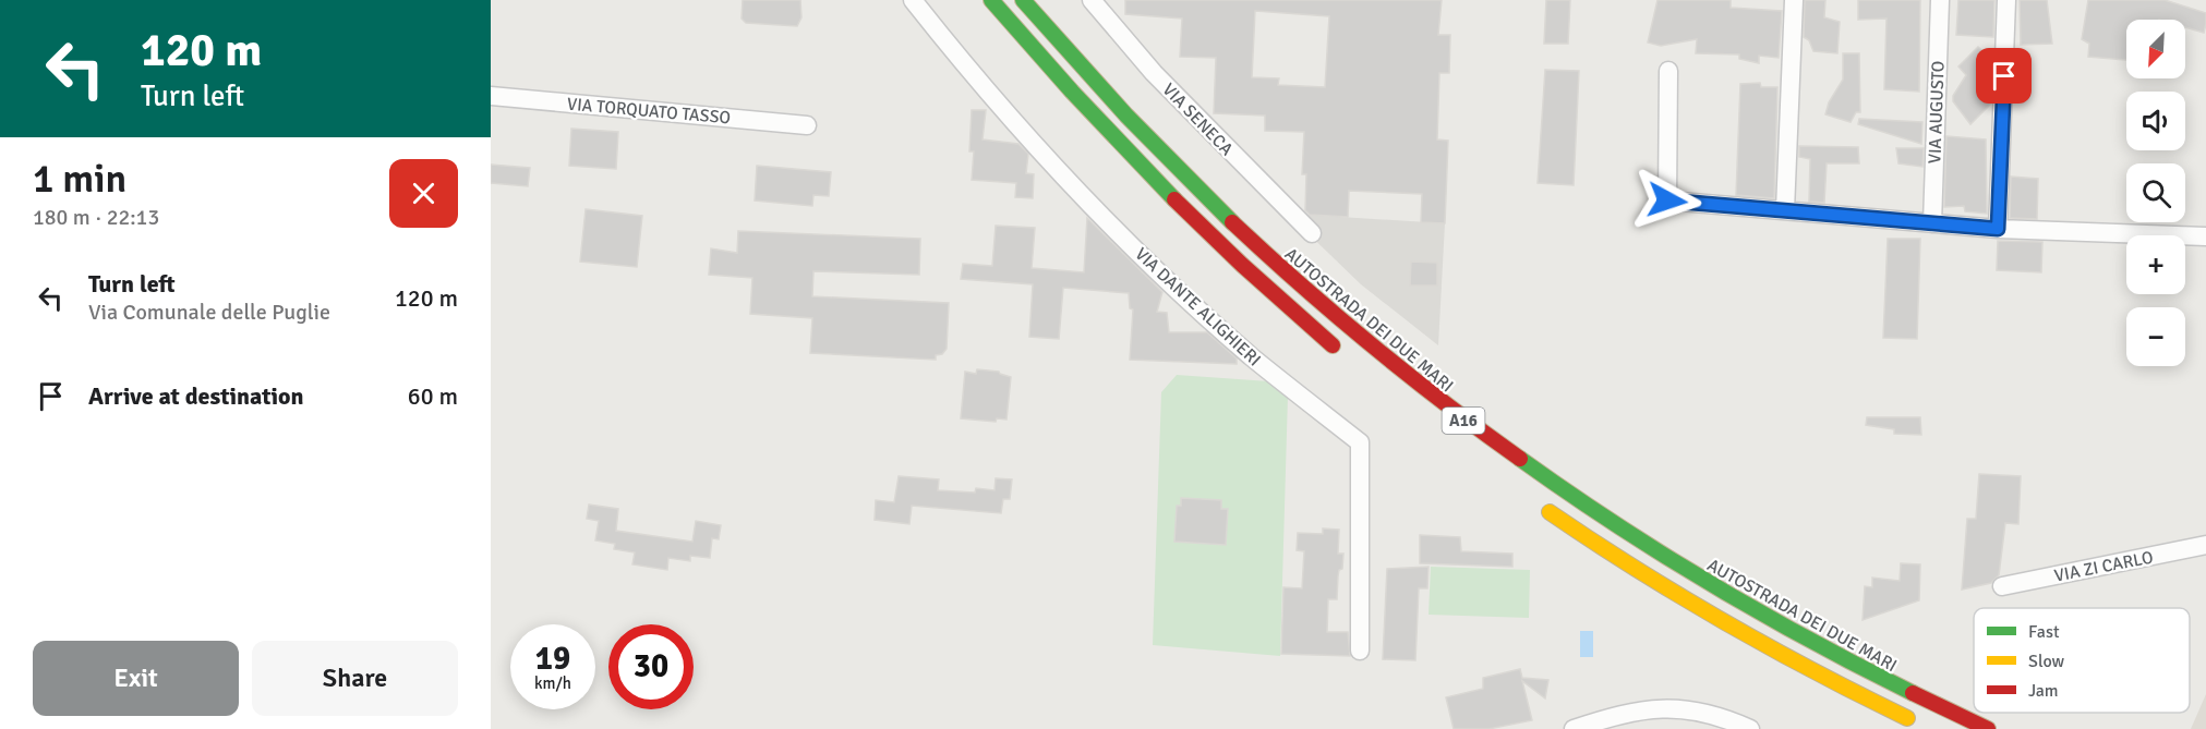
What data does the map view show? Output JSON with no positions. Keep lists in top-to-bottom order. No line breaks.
{"streets":{"highway":["AUTOSTRADA DEI DUE MARI","A16"],"street":["VIA TORQUATO TASSO","VIA AUGUSTO","VIA SENECA","VIA DANTE ALIGHIERI","VIA ZI CARLO"]},"legend":["Fast","Slow","Jam"],"north":"bottom left","page":{"turn":["120 m","Turn left"],"map_buttons":["+","−"],"heading":["1 min","180 m · 22:13"],"list":[{"name":"Turn left","note":"Via Comunale delle Puglie","value":"120 m"},{"name":"Arrive at destination","value":"60 m"}],"speed":"19 km/h","limit":"30","buttons":["Exit","Share"]}}
